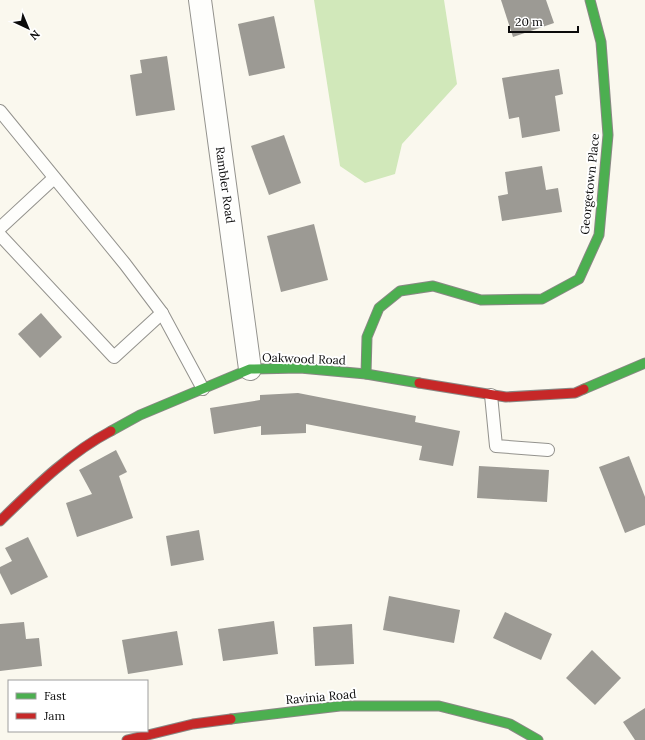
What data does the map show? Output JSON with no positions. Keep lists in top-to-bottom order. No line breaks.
{"streets":{"street":["Georgetown Place","Rambler Road","Oakwood Road","Ravinia Road"]},"crossings":[["Georgetown Place","Oakwood Road"],["Rambler Road","Oakwood Road"]],"legend":["Fast","Jam"],"scale_bar":"20 m","north":"bottom right"}
